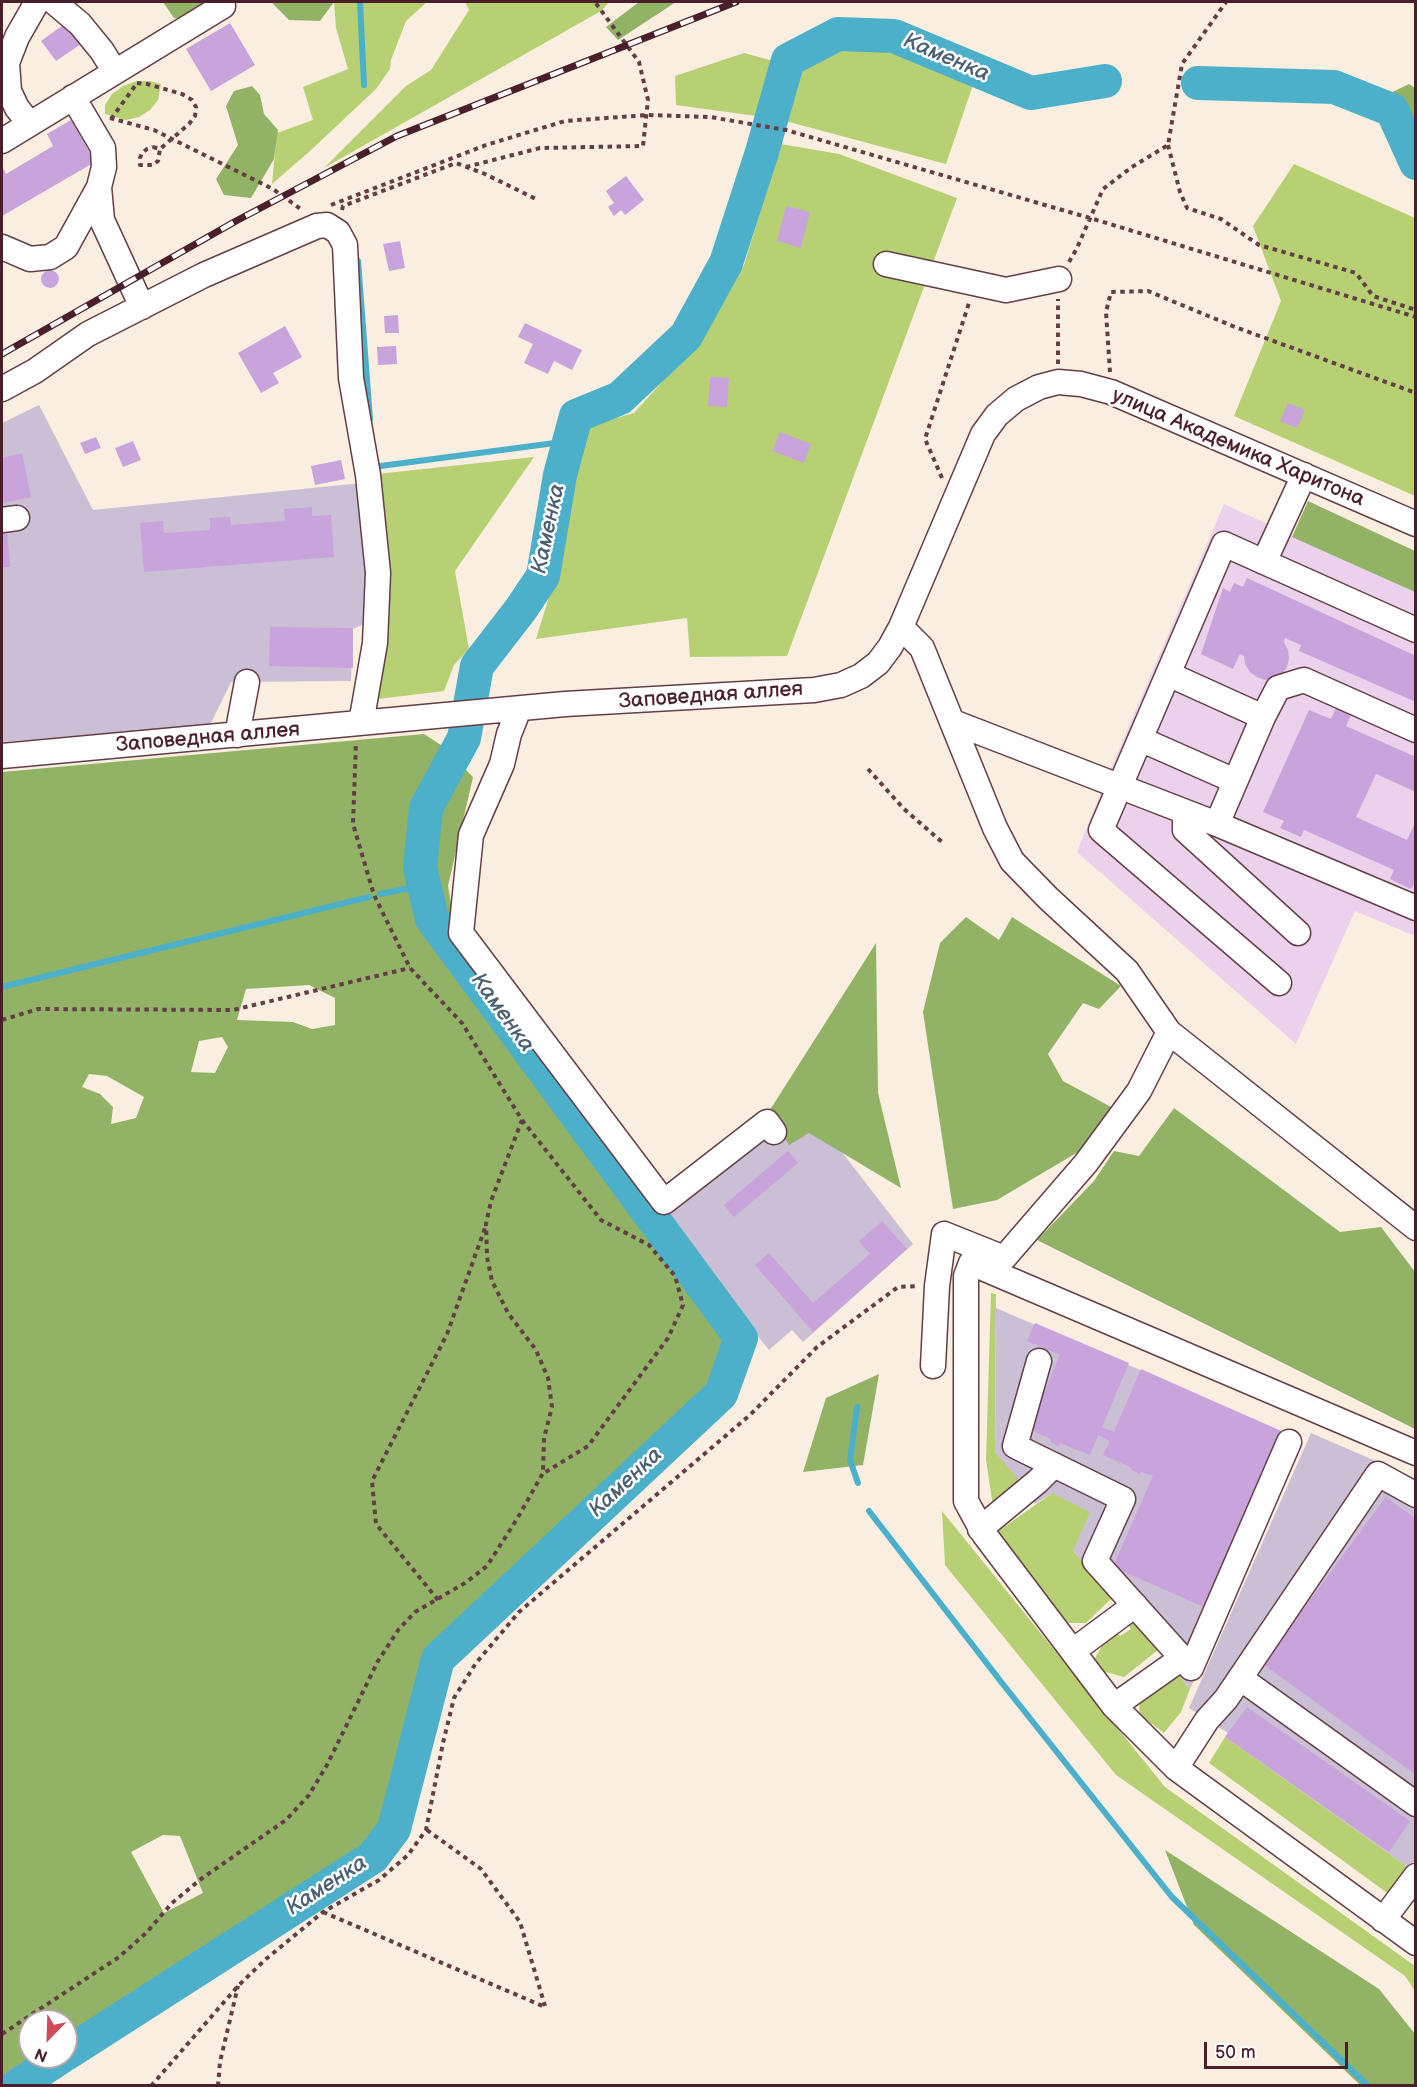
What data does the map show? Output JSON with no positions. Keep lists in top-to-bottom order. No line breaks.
{"streets":{"street":["улица Академика Харитона","Заповедная аллея"]},"crossings":[["улица Академика Харитона","Заповедная аллея"]],"water":["Каменка"],"scale_bar":"50 m","north":"bottom left"}
